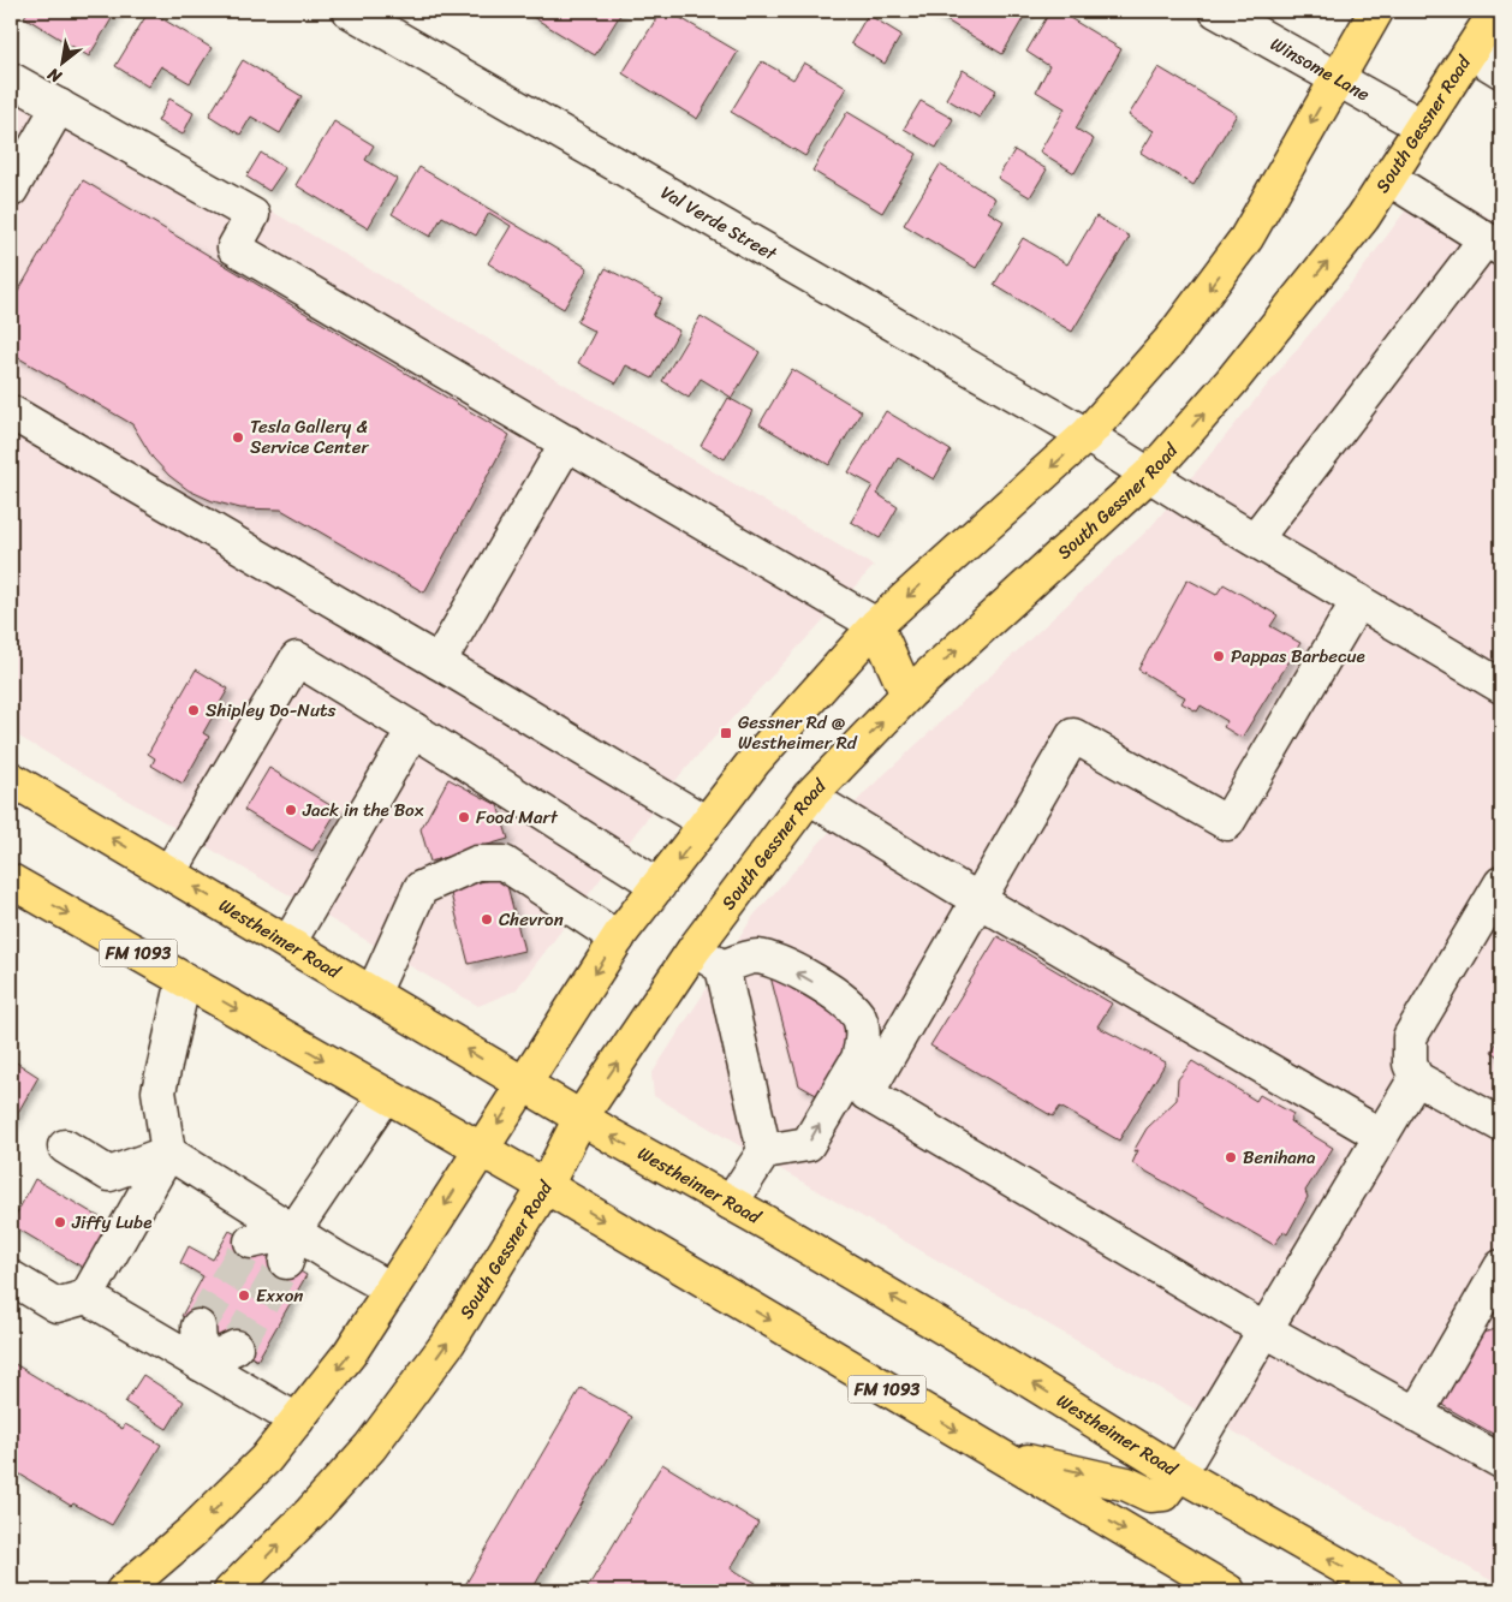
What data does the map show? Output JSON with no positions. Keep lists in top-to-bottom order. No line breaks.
{"streets":{"main road":["South Gessner Road","Westheimer Road","FM 1093"],"street":["Winsome Lane","Val Verde Street"]},"crossings":[["Winsome Lane","South Gessner Road"],["South Gessner Road","Val Verde Street"],["South Gessner Road","Westheimer Road"],["South Gessner Road","FM 1093"]],"places":{"other":["Tesla Gallery & Service Center","Pappas Barbecue","Shipley Do-Nuts","Jack in the Box","Food Mart","Chevron","Benihana","Jiffy Lube","Exxon"],"transit":["Gessner Rd @ Westheimer Rd"]},"north":"bottom left"}
